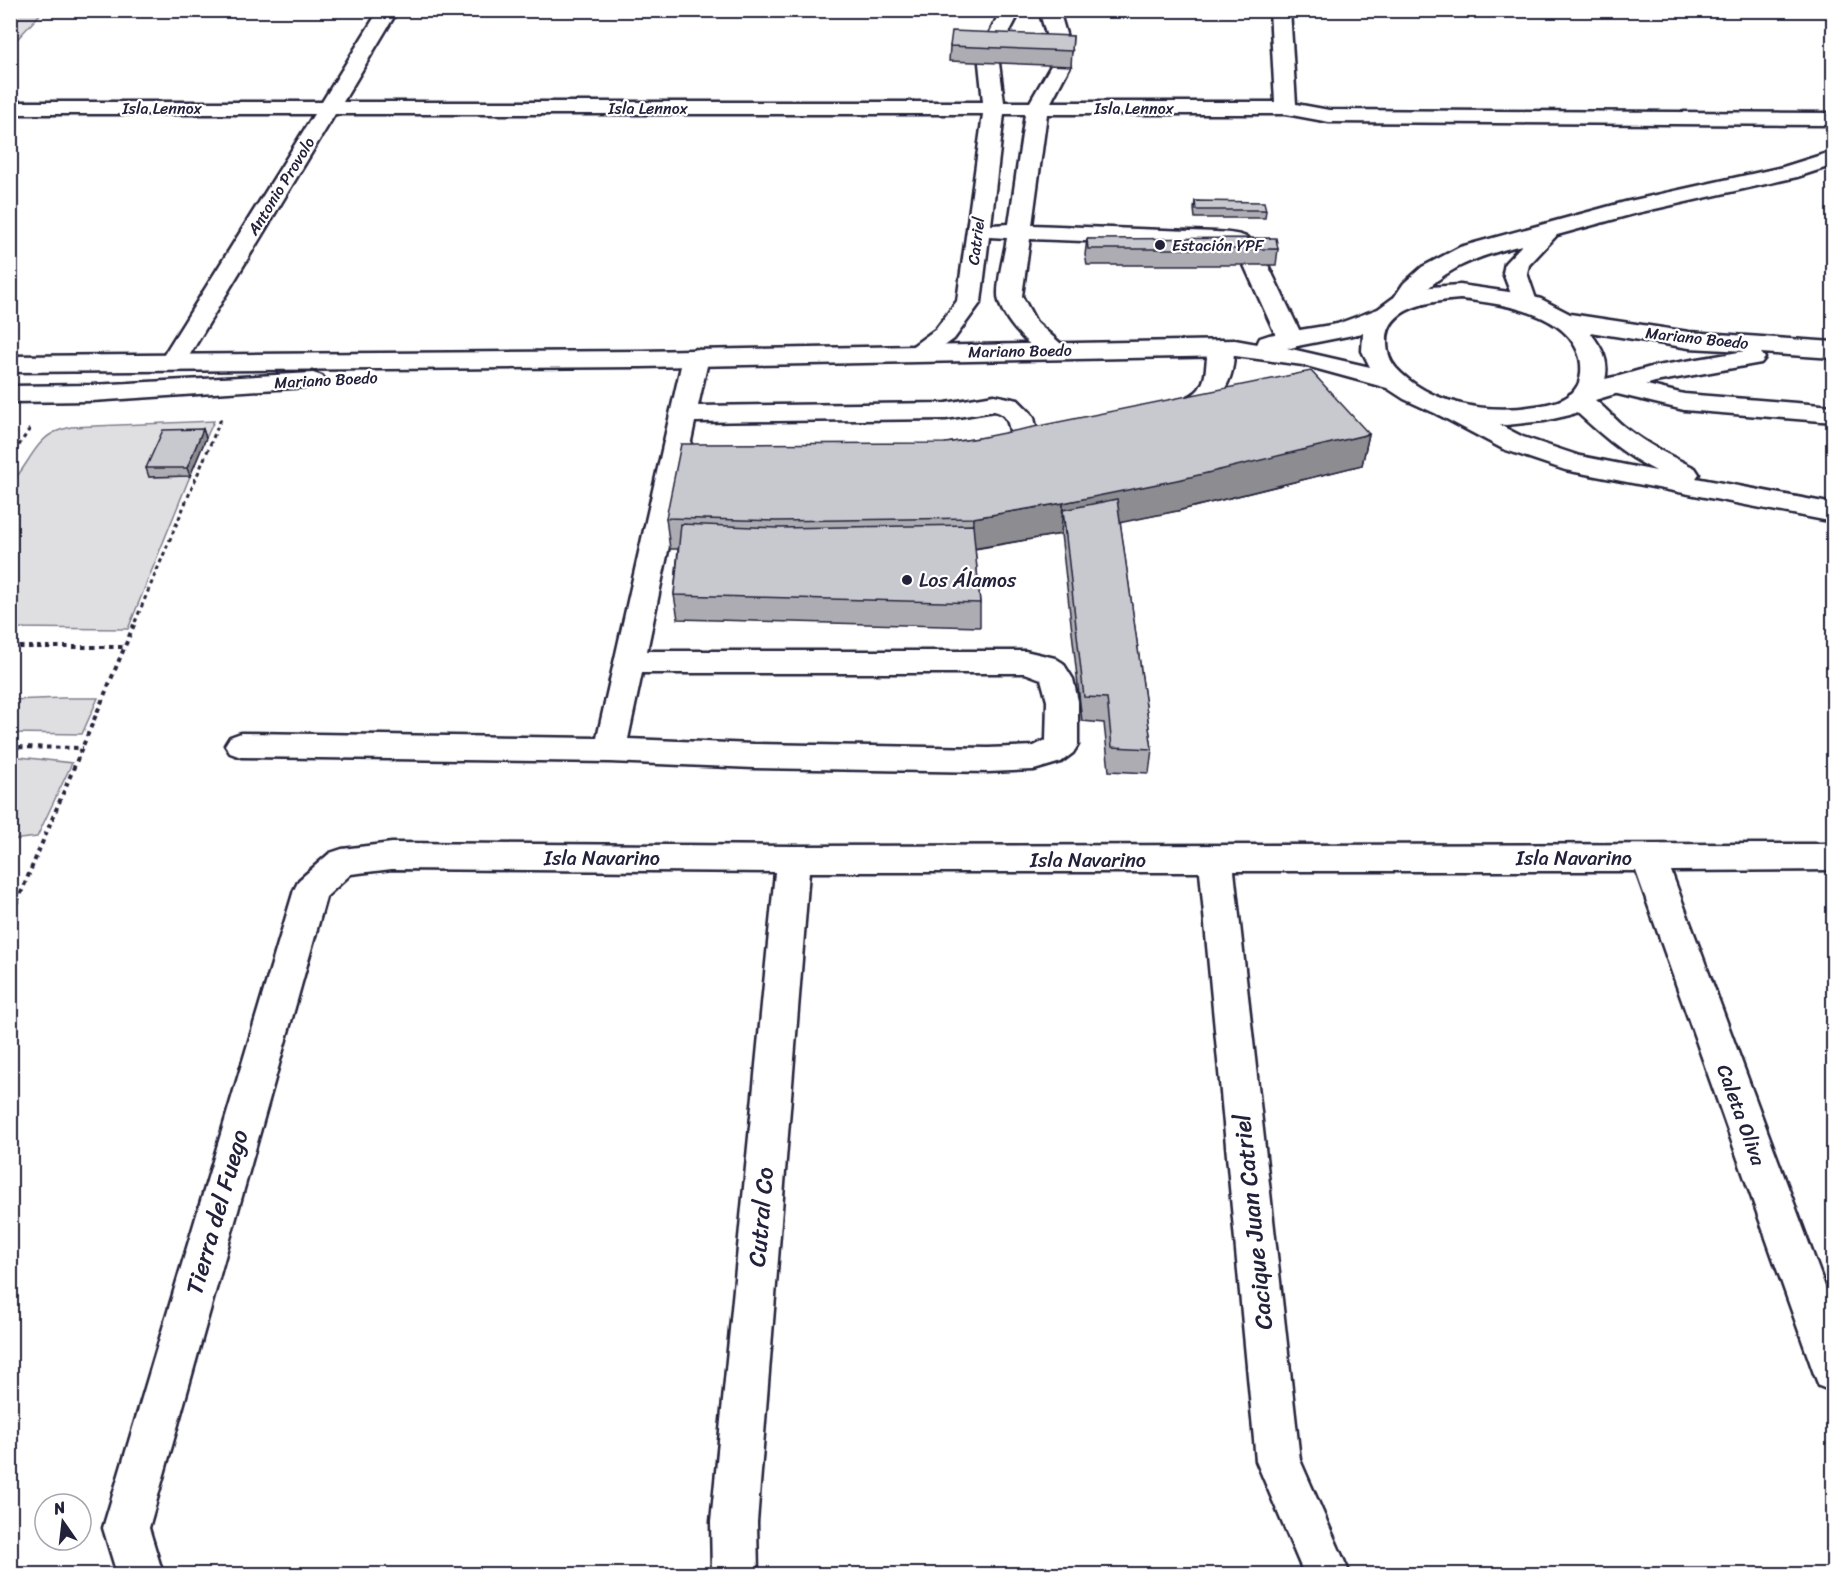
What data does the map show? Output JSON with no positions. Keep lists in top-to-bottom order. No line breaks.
{"streets":{"main road":["Isla Lennox","Antonio Provolo","Catriel","Mariano Boedo","Isla Navarino","Caleta Oliva","Tierra del Fuego","Cutral Co","Cacique Juan Catriel"]},"crossings":[["Isla Lennox","Antonio Provolo"],["Isla Lennox","Catriel"],["Antonio Provolo","Mariano Boedo"],["Catriel","Mariano Boedo"],["Isla Navarino","Caleta Oliva"],["Isla Navarino","Tierra del Fuego"],["Isla Navarino","Cutral Co"],["Isla Navarino","Cacique Juan Catriel"]],"places":["Estación YPF","Los Álamos"],"north":"top"}
